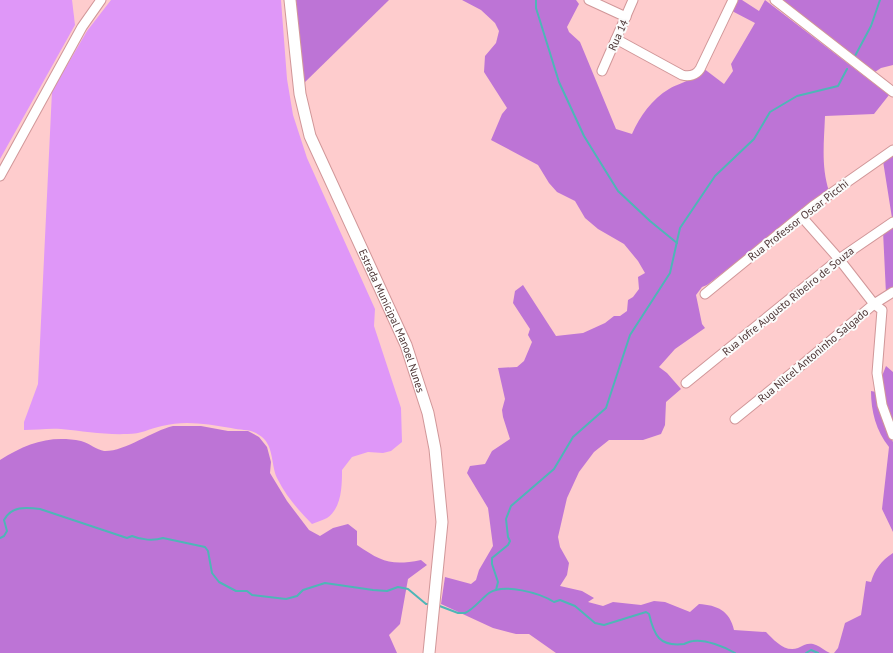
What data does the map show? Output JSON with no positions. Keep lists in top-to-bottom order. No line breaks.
{"streets":{"main road":["Estrada Municipal Manoel Nunes"],"street":["Rua 14","Rua Professor Oscar Picchi","Rua Jofre Augusto Ribeiro de Souza","Rua Nilcel Antoninho Salgado"]}}
